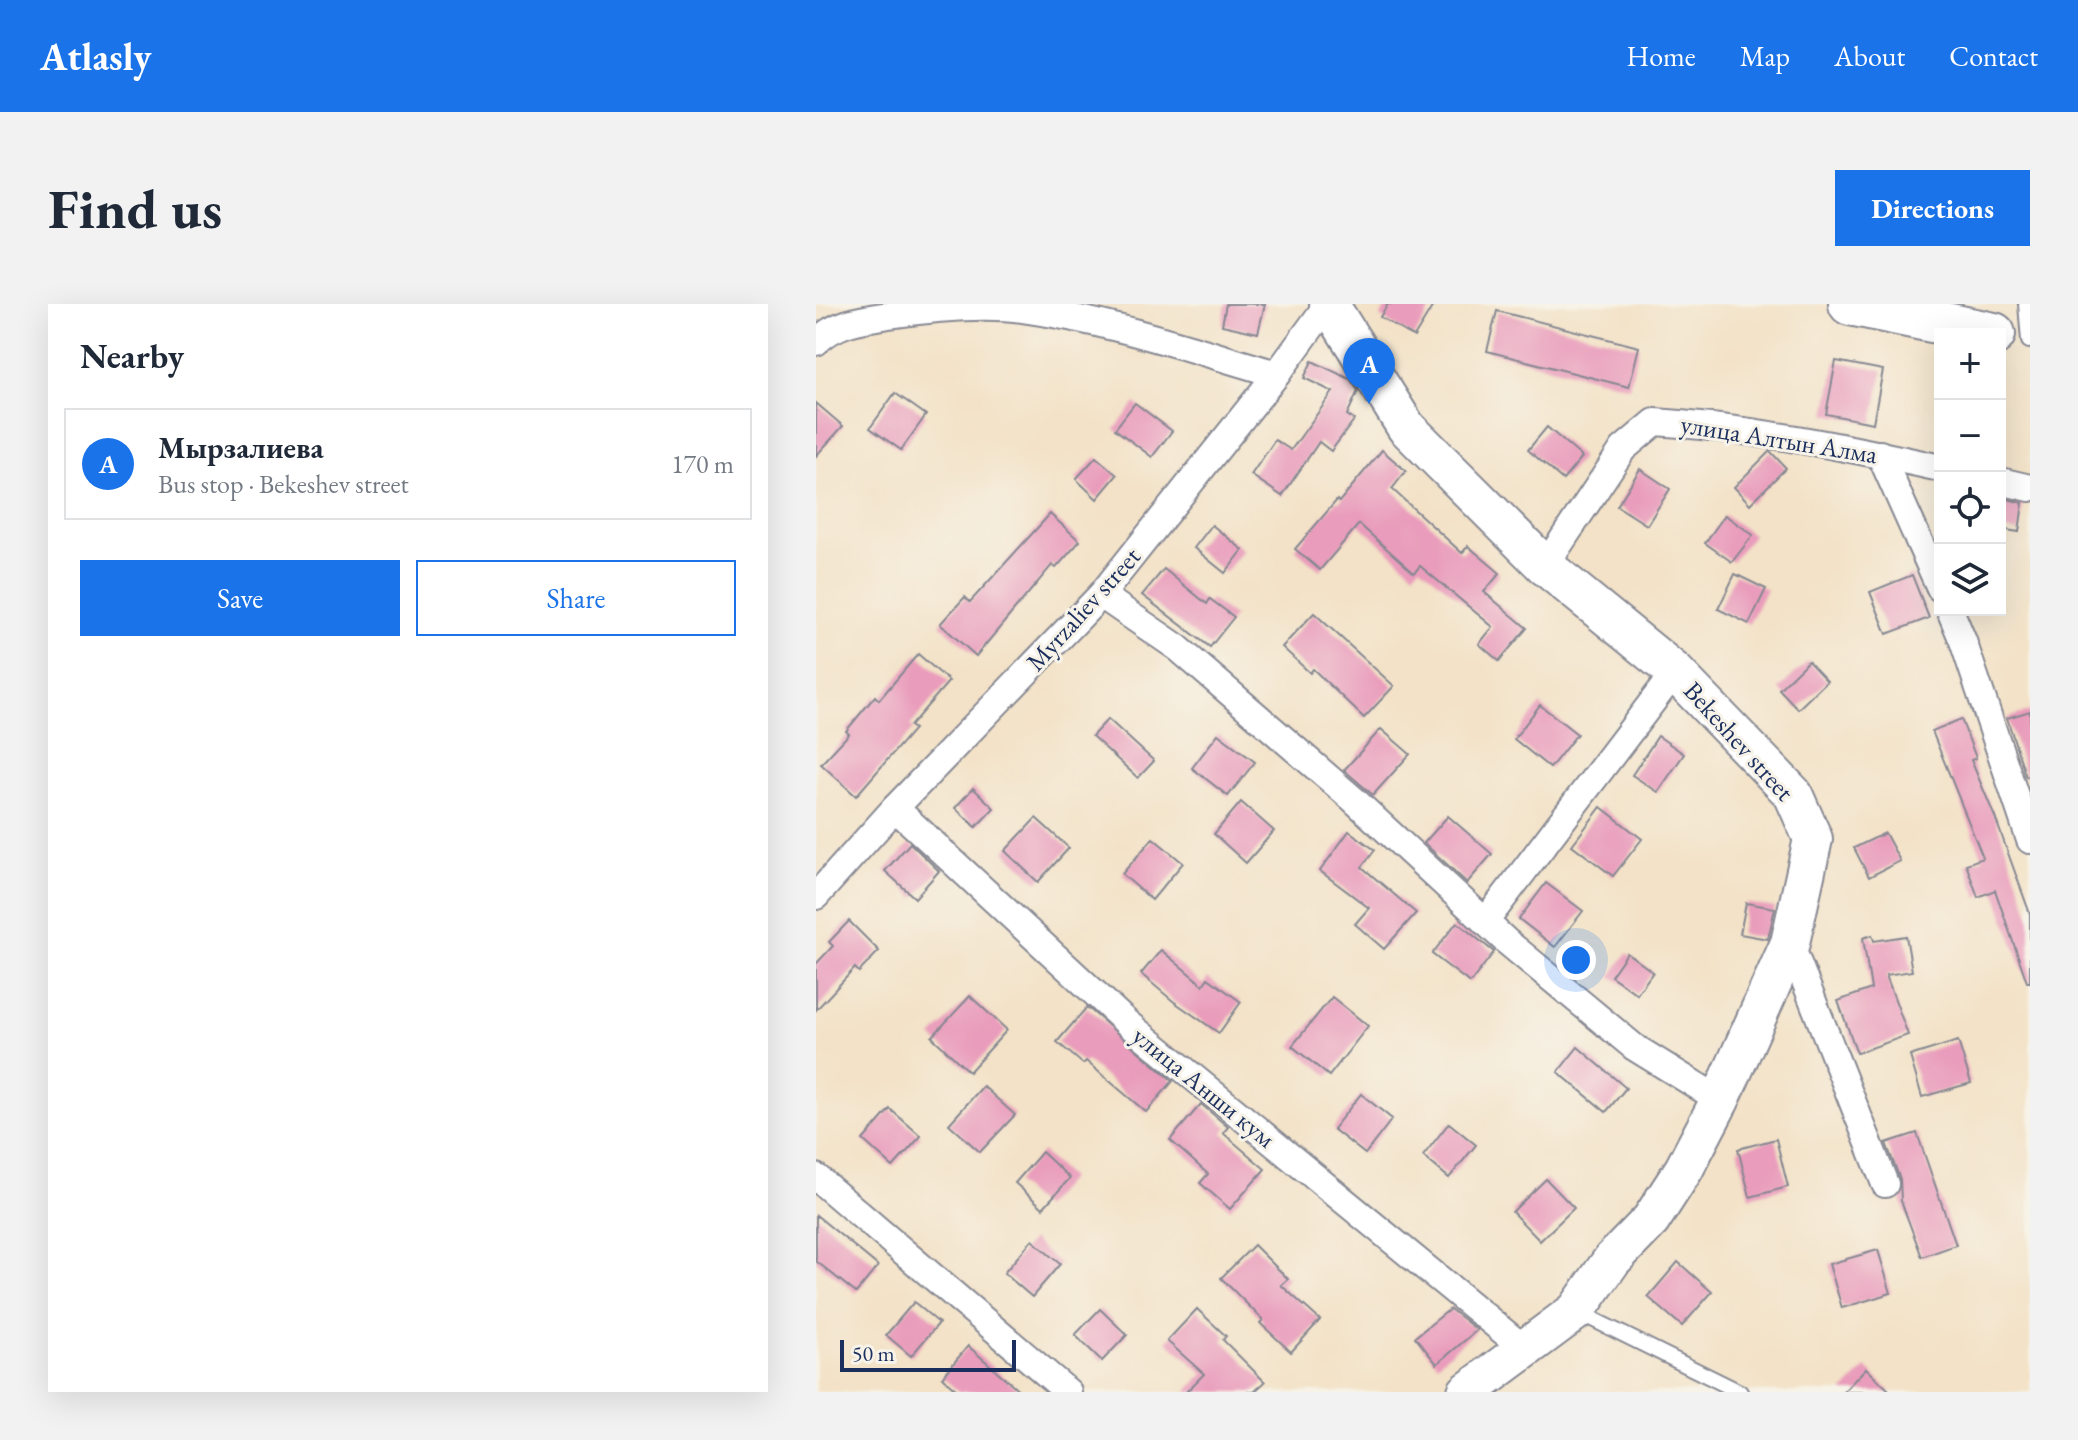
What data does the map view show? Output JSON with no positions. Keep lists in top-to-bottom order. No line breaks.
{"streets":{"main road":["Bekeshev street"],"street":["улица Алтын Алма","Myrzaliev street","улица Анши кум"]},"crossings":[["улица Алтын Алма","Bekeshev street"],["Myrzaliev street","Bekeshev street"],["Myrzaliev street","улица Анши кум"],["Bekeshev street","улица Анши кум"]],"scale_bar":"50 m","page":{"header":"Atlasly","nav":["Home","Map","About","Contact"],"buttons":["Directions",["Save","Share"]],"title":"Find us","heading":"Nearby","map_buttons":["+","−"],"pins":"A","list":[{"mark":"A","name":"Мырзалиева","note":"Bus stop · Bekeshev street","value":"170 m"}],"scale":"50 m"}}
